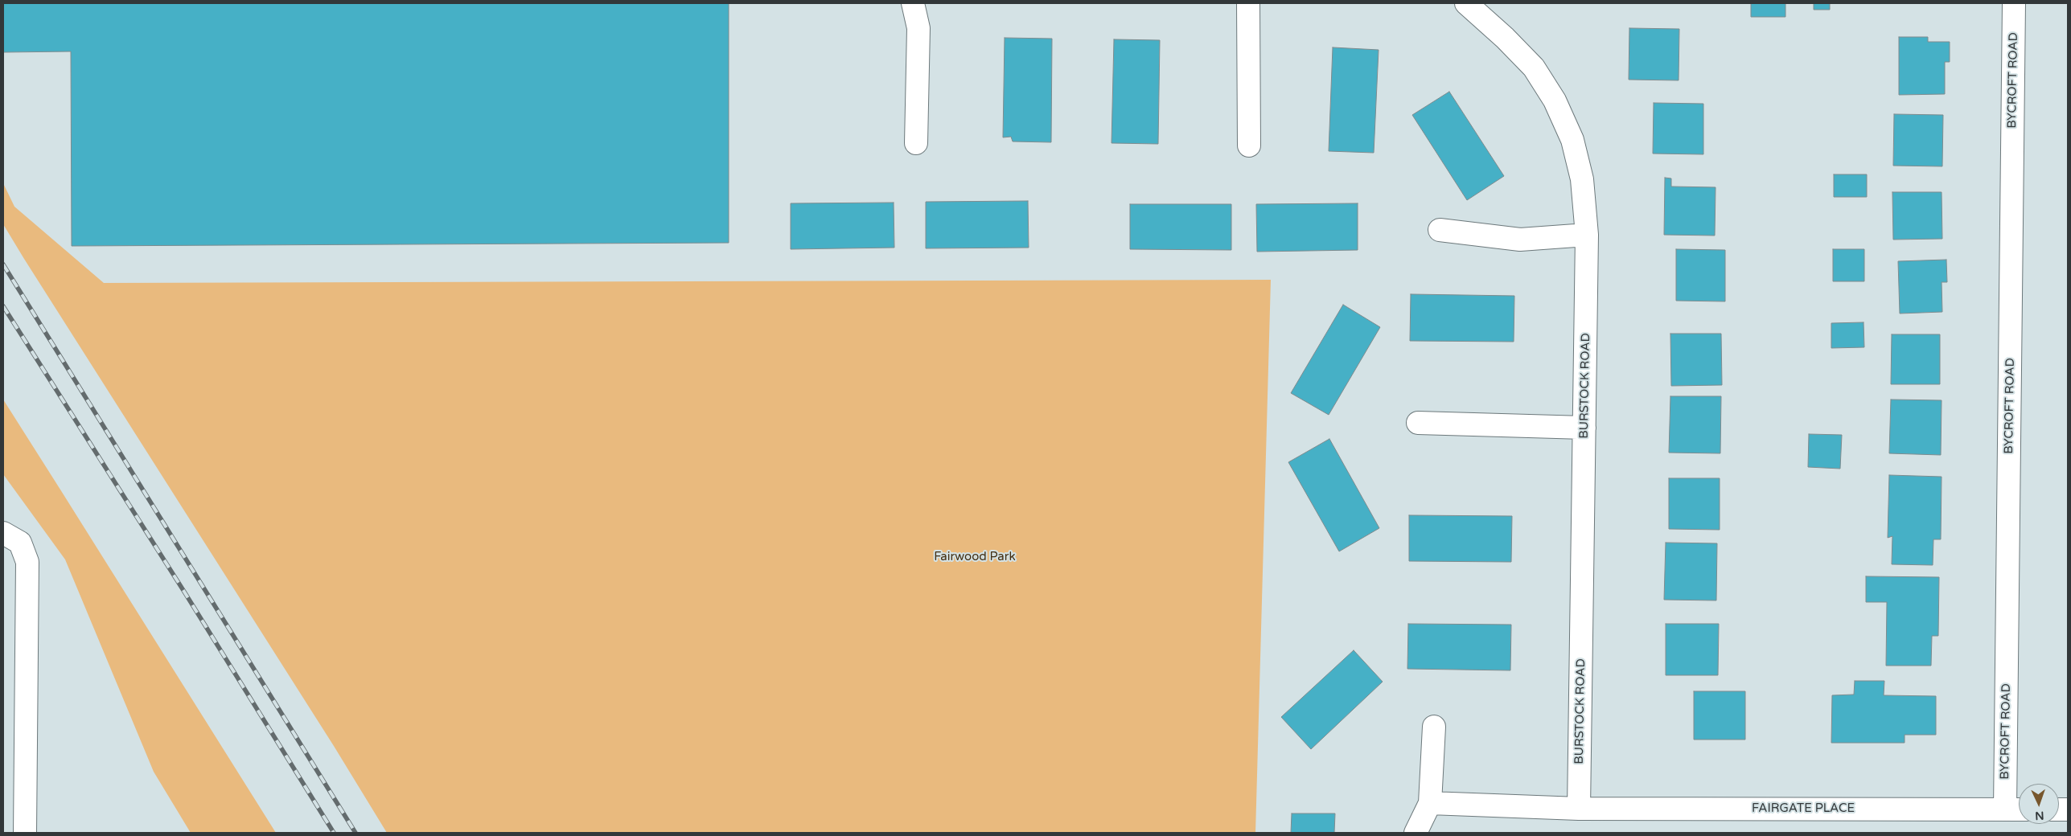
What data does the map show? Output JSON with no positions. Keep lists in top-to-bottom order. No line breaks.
{"streets":{"street":["BYCROFT ROAD","BURSTOCK ROAD","FAIRGATE PLACE"]},"crossings":[["BYCROFT ROAD","FAIRGATE PLACE"],["BURSTOCK ROAD","FAIRGATE PLACE"]],"parks":["Fairwood Park"],"north":"bottom"}
